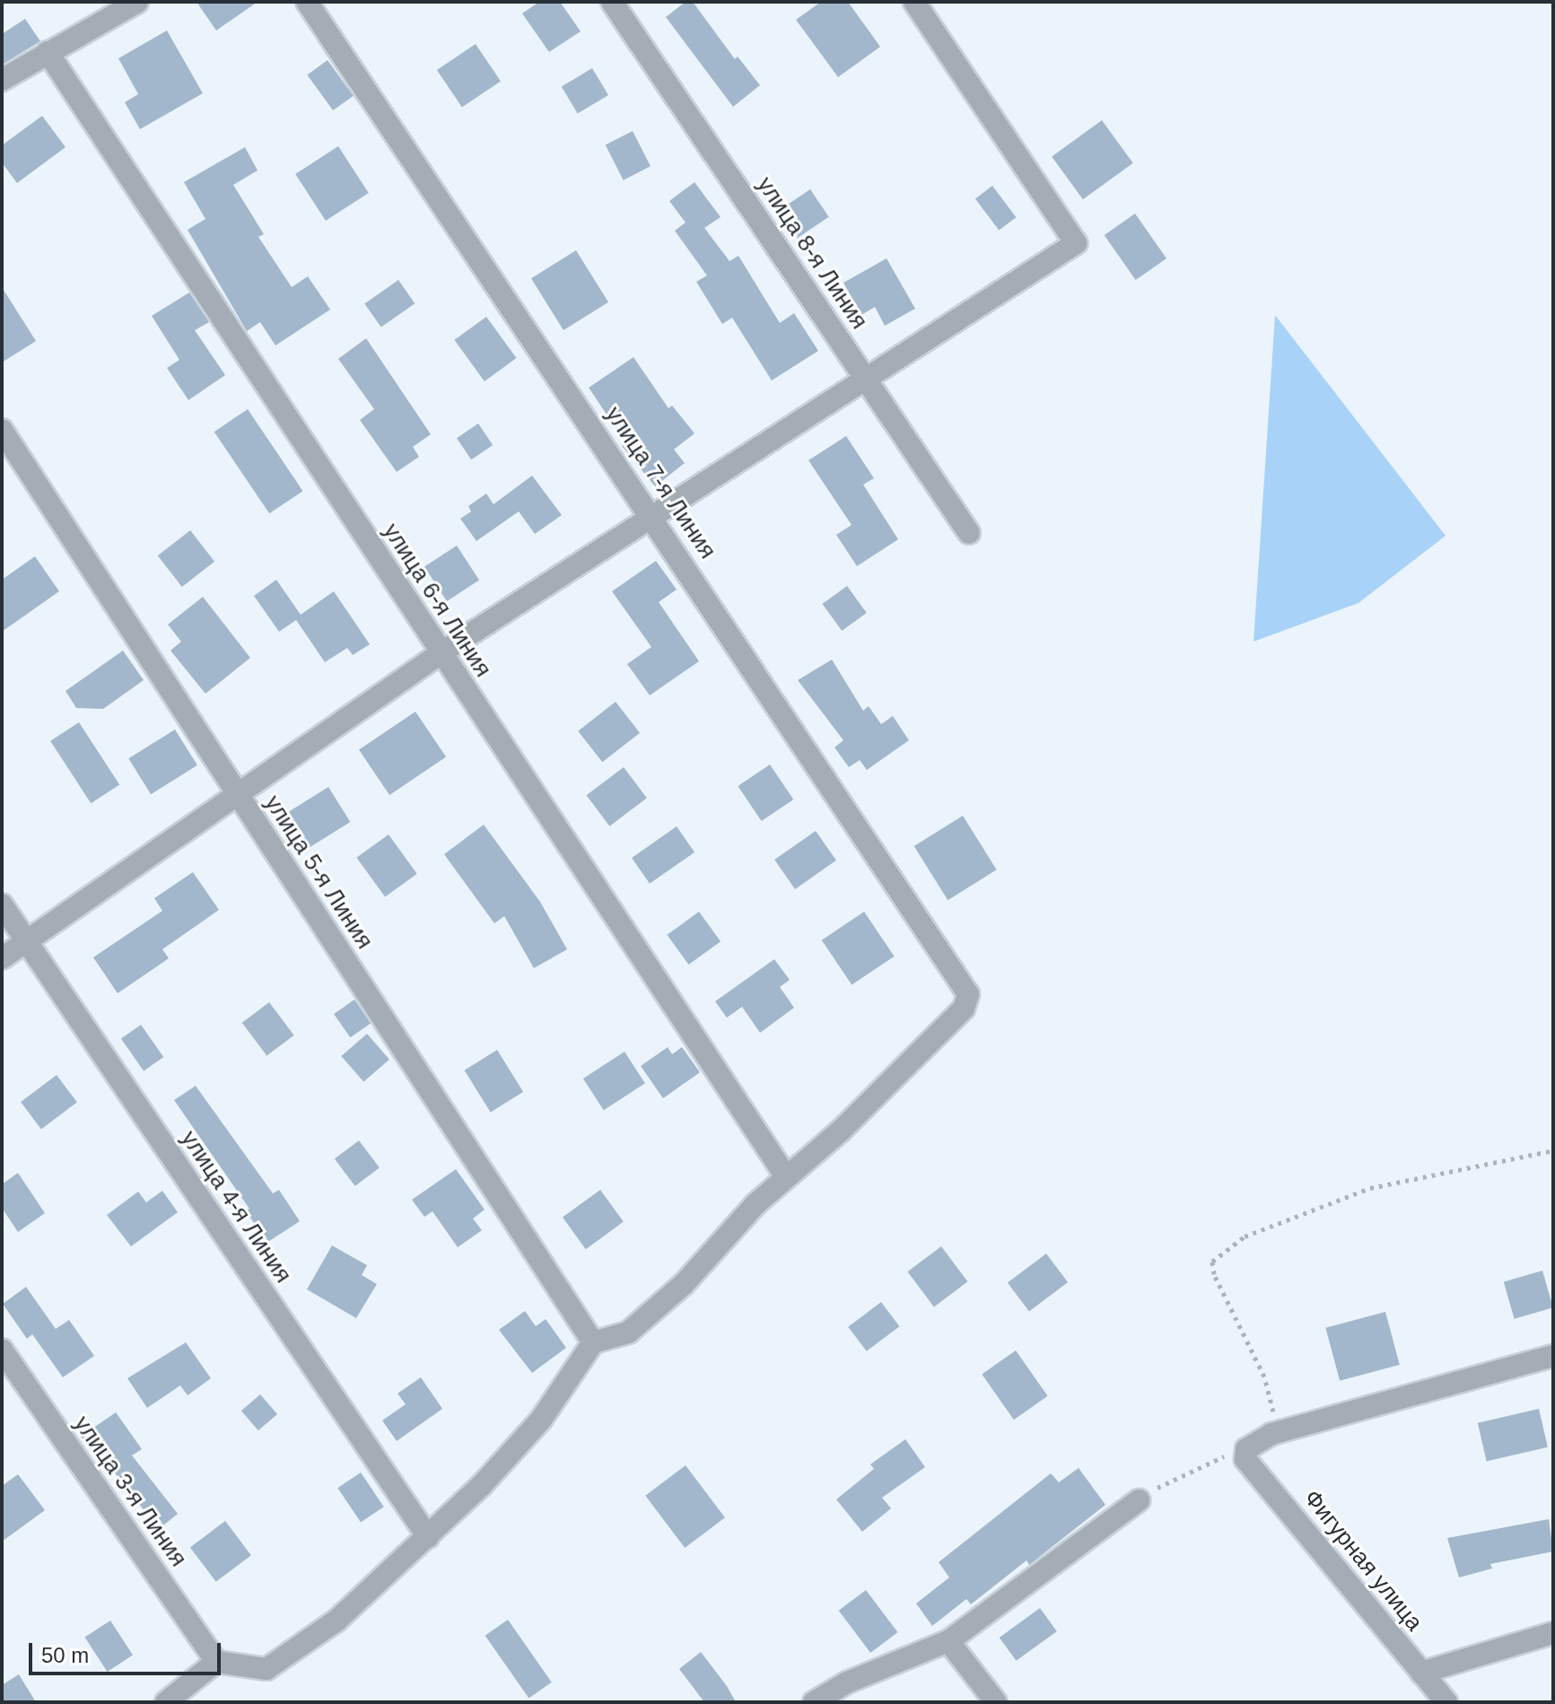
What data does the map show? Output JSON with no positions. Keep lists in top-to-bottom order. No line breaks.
{"streets":{"street":["улица 8-я Линия","улица 7-я Линия","улица 6-я Линия","улица 5-я Линия","улица 4-я Линия","улица 3-я Линия","Фигурная улица"]},"crossings":[["улица 7-я Линия","улица 6-я Линия"]],"scale_bar":"50 m"}
